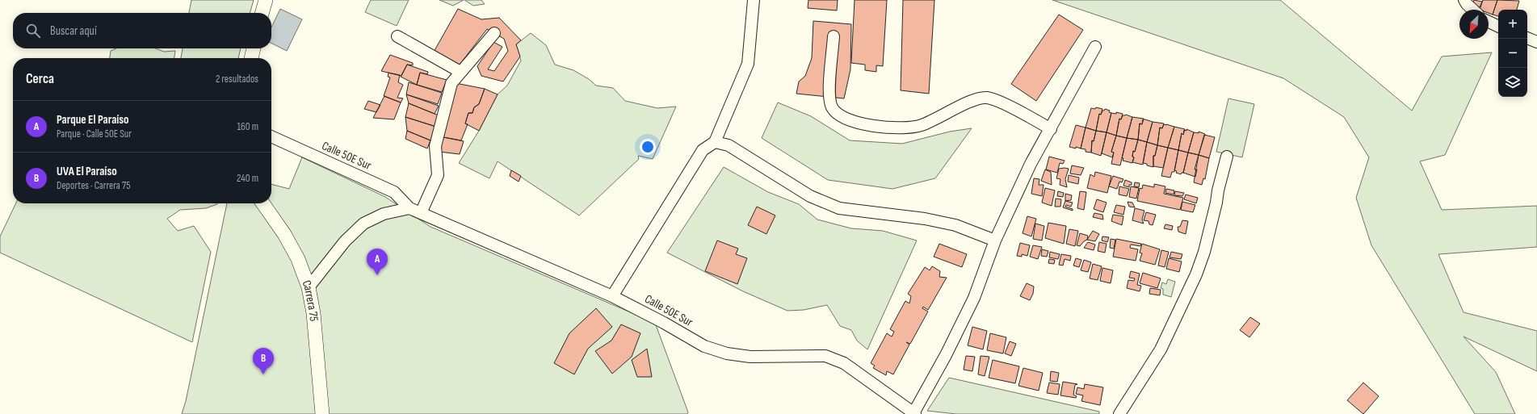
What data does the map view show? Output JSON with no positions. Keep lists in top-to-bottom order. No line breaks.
{"streets":{"street":["Calle 50E Sur","Carrera 75"]},"north":"bottom left","page":{"map_buttons":["+","−"],"search":"Buscar aquí","heading":["Cerca","2 resultados"],"list":[{"mark":"A","name":"Parque El Paraíso","note":"Parque · Calle 50E Sur","value":"160 m"},{"mark":"B","name":"UVA El Paraíso","note":"Deportes · Carrera 75","value":"240 m"}],"pins":["A","B"]}}
